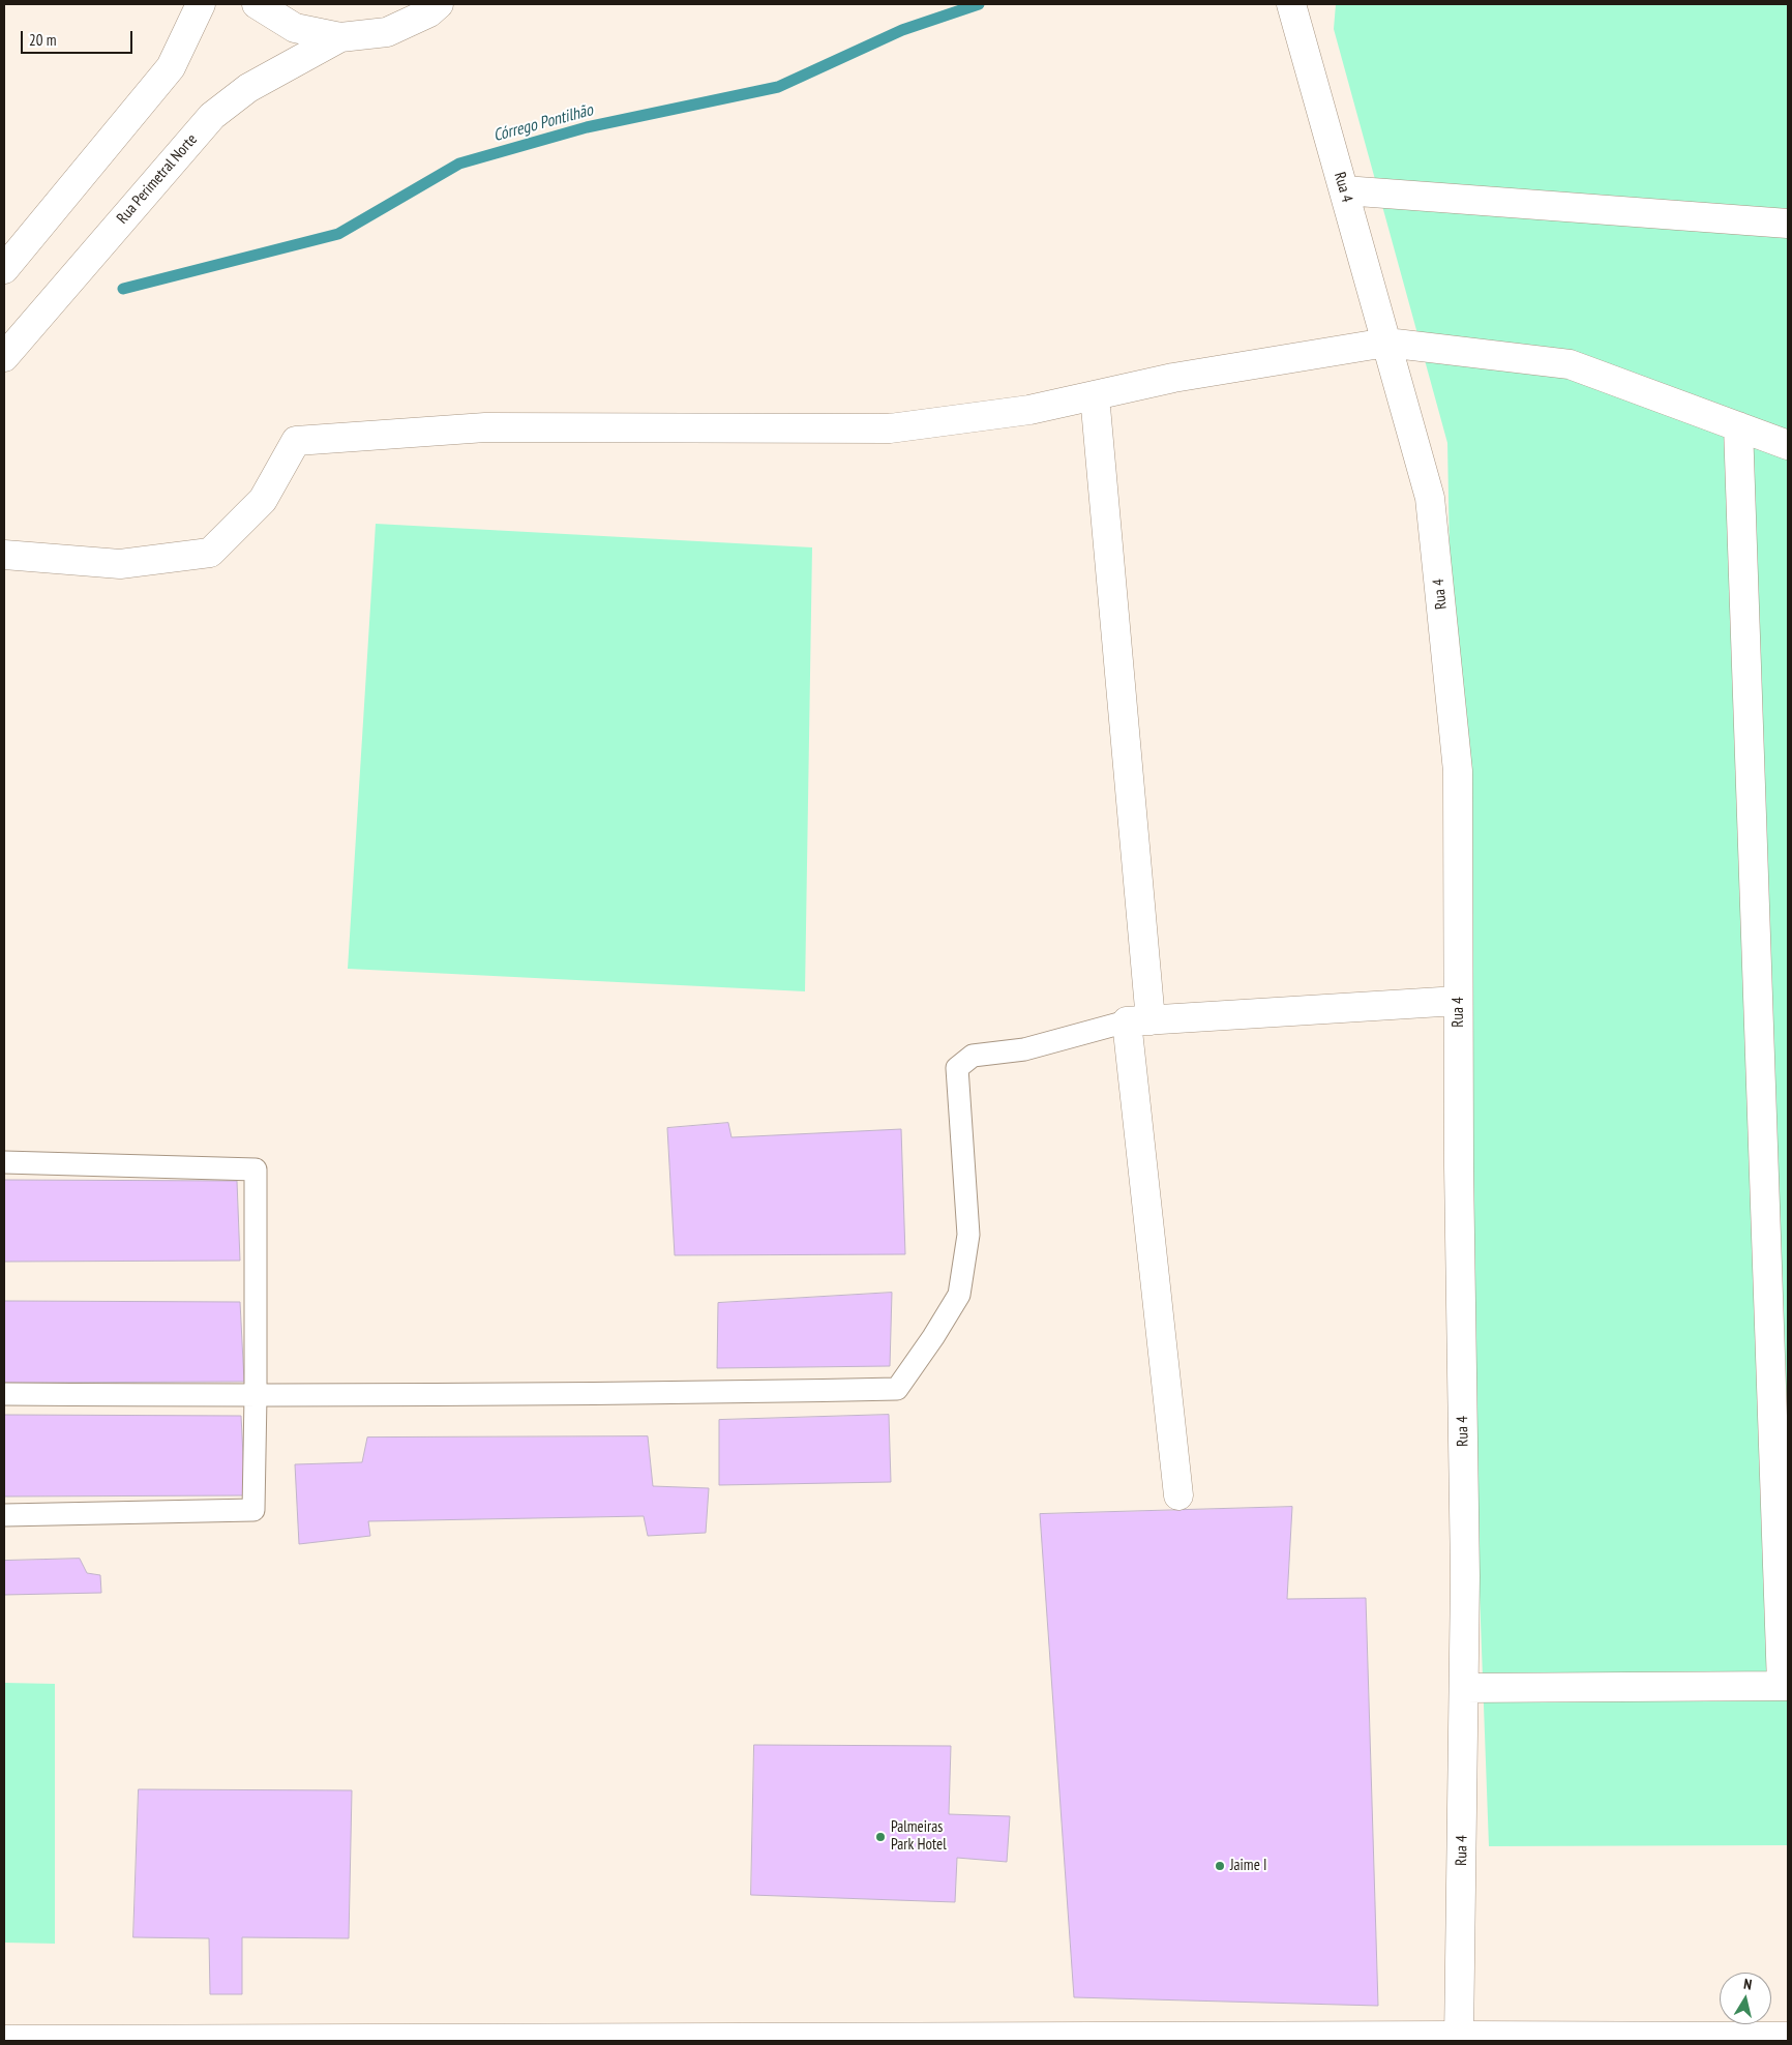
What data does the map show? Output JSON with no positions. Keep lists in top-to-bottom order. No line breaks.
{"streets":{"street":["Rua Perimetral Norte","Rua 4"]},"water":["Córrego Pontilhão"],"places":["Palmeiras Park Hotel","Jaime I"],"scale_bar":"20 m","north":"top"}
